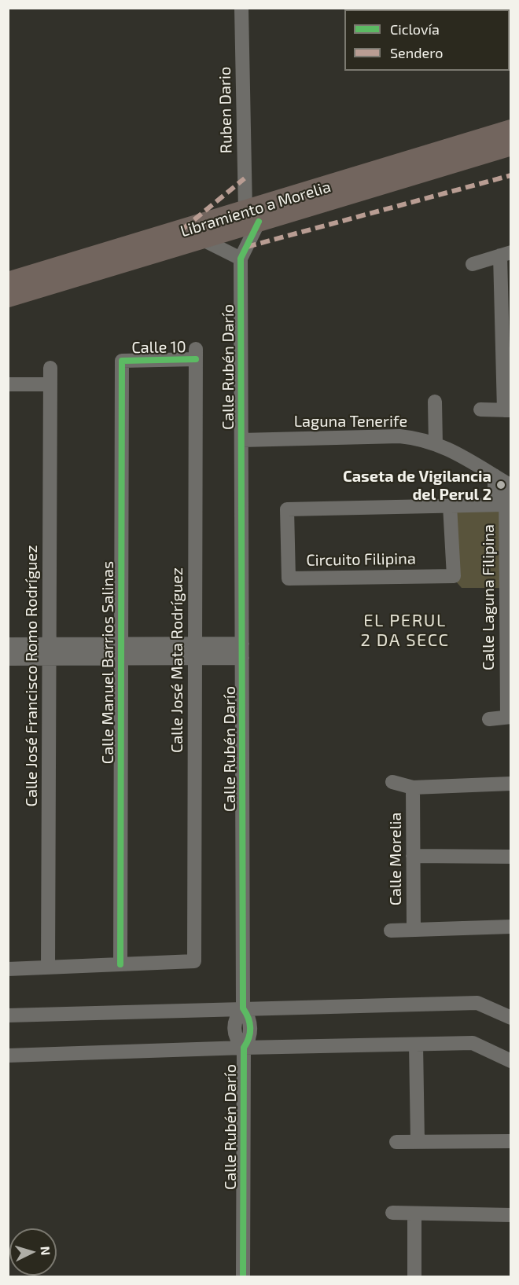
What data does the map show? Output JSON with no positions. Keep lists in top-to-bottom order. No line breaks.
{"streets":{"highway":["Libramiento a Morelia"],"street":["Ruben Dario","Calle 10","Calle Rubén Darío","Laguna Tenerife","Circuito Filipina","Calle Laguna Filipina","Calle José Mata Rodríguez","Calle Manuel Barrios Salinas","Calle José Francisco Romo Rodríguez","Calle Morelia"]},"crossings":[["Ruben Dario","Libramiento a Morelia"],["Ruben Dario","Calle Rubén Darío"],["Libramiento a Morelia","Calle Rubén Darío"],["Calle 10","Calle José Mata Rodríguez"],["Calle 10","Calle Manuel Barrios Salinas"],["Calle Rubén Darío","Laguna Tenerife"],["Laguna Tenerife","Calle Laguna Filipina"],["Circuito Filipina","Calle Laguna Filipina"],["Calle José Mata Rodríguez","Calle Manuel Barrios Salinas"]],"districts":["EL PERUL 2 DA SECC"],"places":["Caseta de Vigilancia del Perul 2"],"legend":["Ciclovía","Sendero"],"north":"right"}
